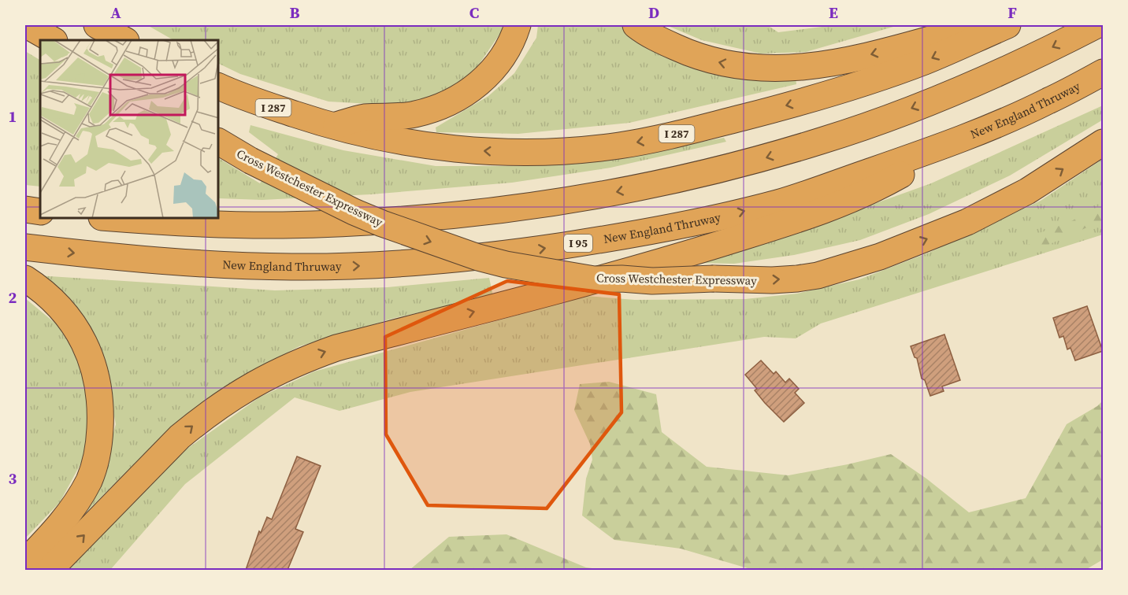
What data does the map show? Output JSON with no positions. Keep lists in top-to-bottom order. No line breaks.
{"streets":{"highway":["I 287","New England Thruway","Cross Westchester Expressway","I 95"]},"grid":{"columns":["A","B","C","D","E","F"],"rows":["1","2","3"]}}
